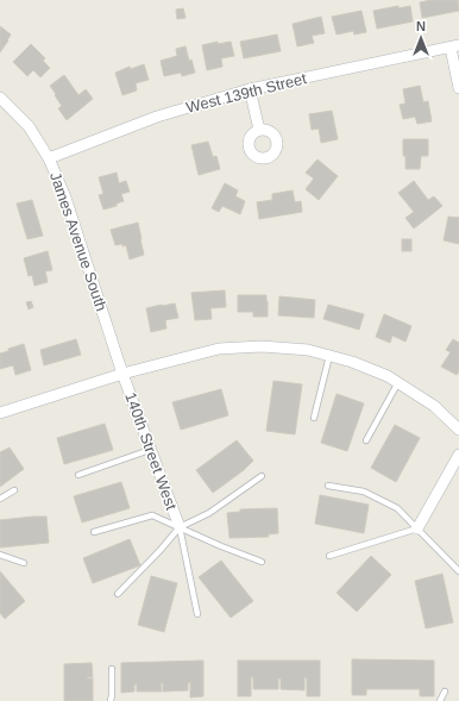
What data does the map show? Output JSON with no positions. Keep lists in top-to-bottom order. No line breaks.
{"streets":{"street":["West 139th Street","James Avenue South","140th Street West"]},"crossings":[["West 139th Street","James Avenue South"],["James Avenue South","140th Street West"]],"north":"top"}
